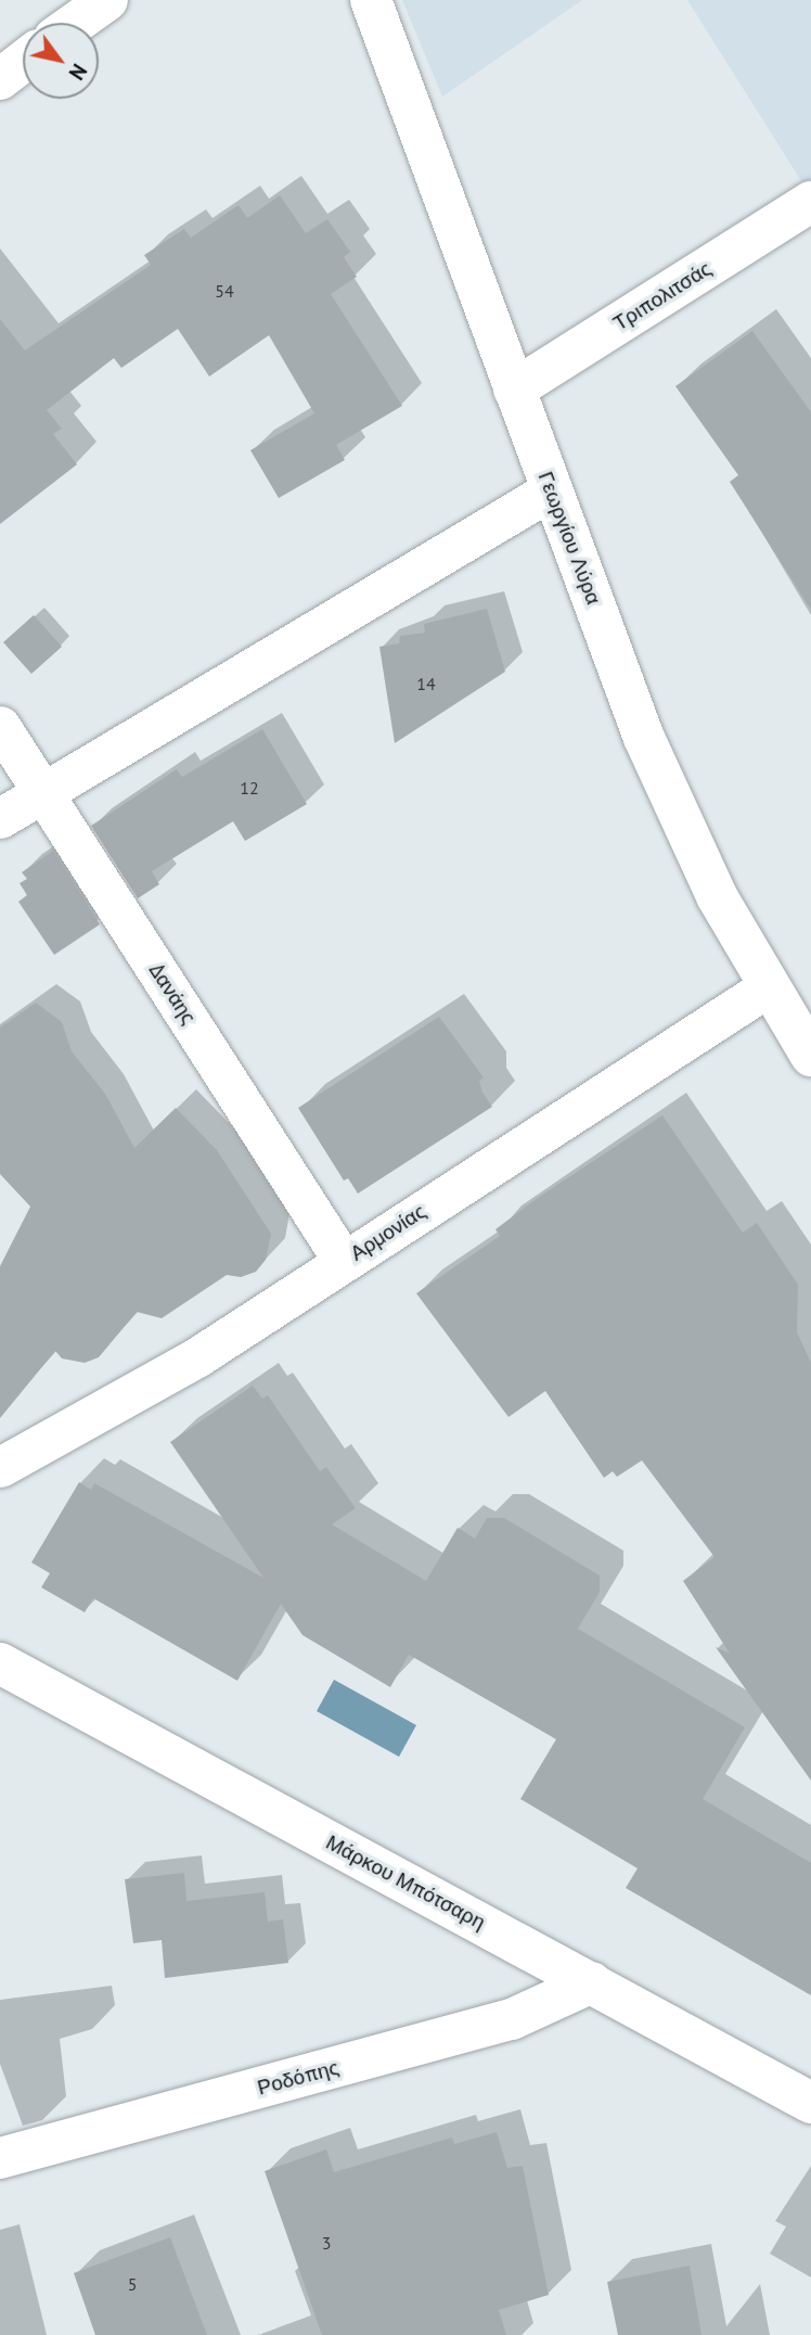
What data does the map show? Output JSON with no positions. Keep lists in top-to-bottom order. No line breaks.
{"streets":{"street":["Τριπολιτσάς","Γεωργίου Λύρα","Δανάης","Αρμονίας","Μάρκου Μπότσαρη","Ροδόπης"]},"crossings":[["Τριπολιτσάς","Γεωργίου Λύρα"],["Γεωργίου Λύρα","Αρμονίας"],["Δανάης","Αρμονίας"],["Μάρκου Μπότσαρη","Ροδόπης"]],"house_numbers":["54","14","12","3","5"],"north":"bottom right"}
